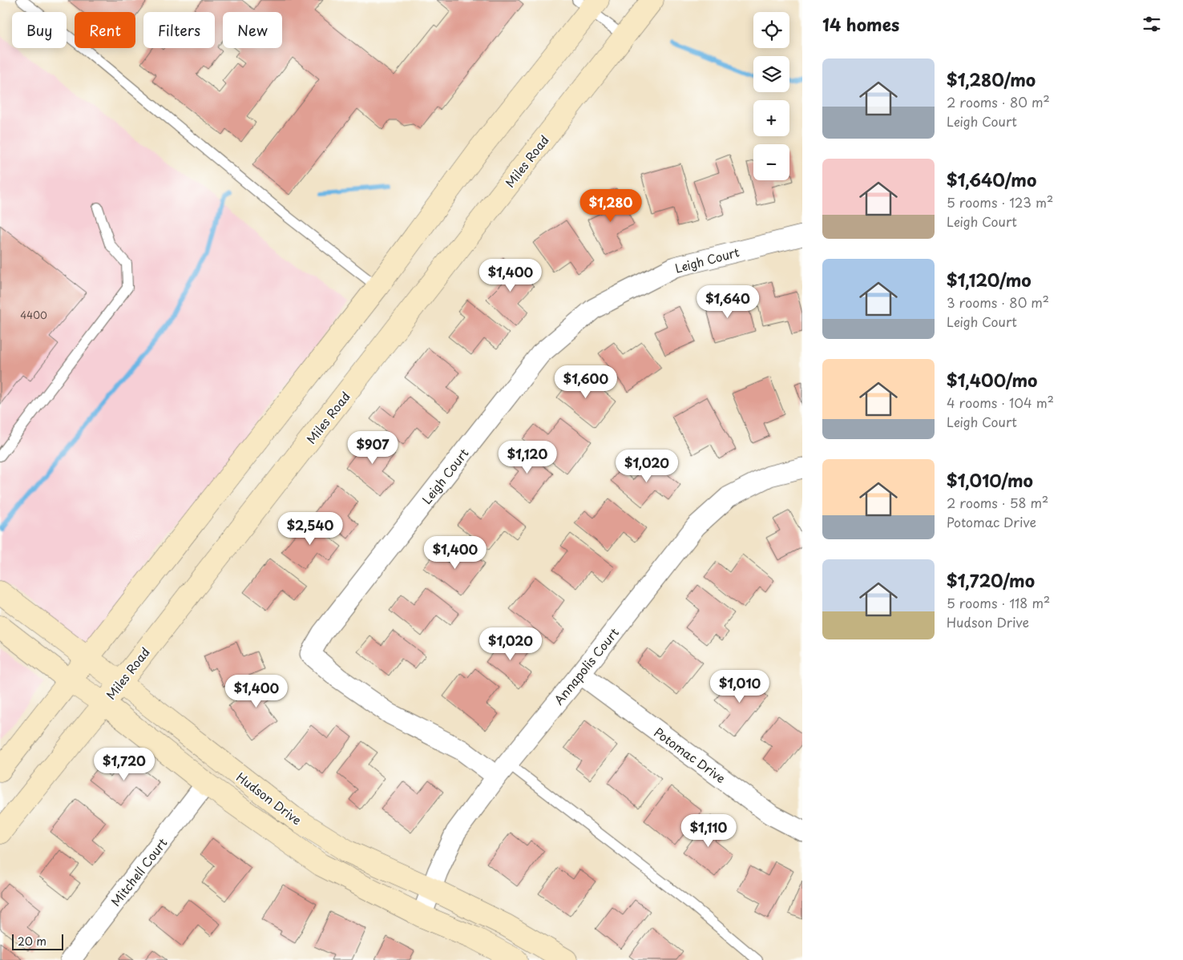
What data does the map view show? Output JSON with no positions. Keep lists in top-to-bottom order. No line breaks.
{"streets":{"main road":["Miles Road","Hudson Drive"],"street":["Leigh Court","Annapolis Court","Potomac Drive","Mitchell Court"]},"crossings":[["Miles Road","Hudson Drive"],["Leigh Court","Annapolis Court"],["Annapolis Court","Potomac Drive"],["Annapolis Court","Hudson Drive"],["Hudson Drive","Mitchell Court"]],"house_numbers":["4400"],"scale_bar":"20 m","page":{"heading":"14 homes","map_buttons":["+","−"],"chip":["Buy","Rent","Filters","New"],"list":[{"name":"$1,280/mo","note":"2 rooms · 80 m² · Leigh Court"},{"name":"$1,640/mo","note":"5 rooms · 123 m² · Leigh Court"},{"name":"$1,120/mo","note":"3 rooms · 80 m² · Leigh Court"},{"name":"$1,400/mo","note":"4 rooms · 104 m² · Leigh Court"},{"name":"$1,010/mo","note":"2 rooms · 58 m² · Potomac Drive"},{"name":"$1,720/mo","note":"5 rooms · 118 m² · Hudson Drive"}],"price":["$1,280","$1,400","$1,640","$1,600","$907","$1,120","$1,020","$2,540","$1,400","$1,020","$1,010","$1,400","$1,720","$1,110"],"scale":"20 m"}}
